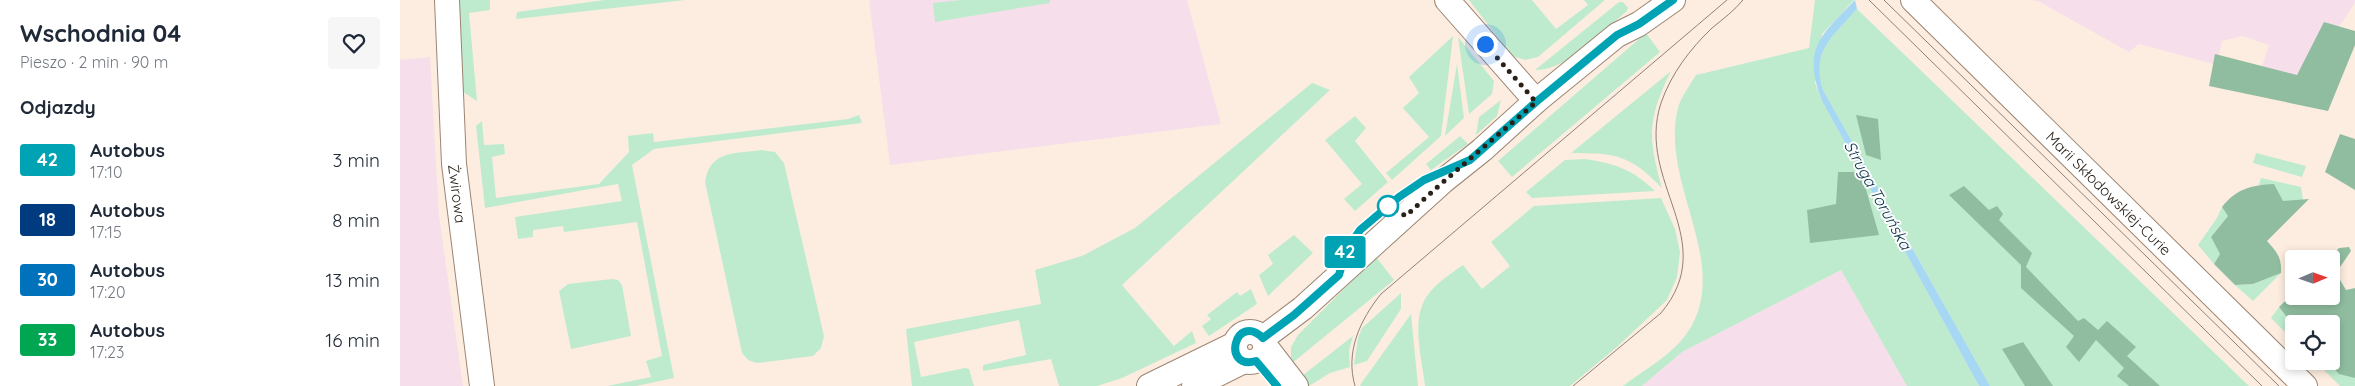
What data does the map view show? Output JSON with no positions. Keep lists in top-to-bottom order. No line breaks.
{"streets":{"street":["Żwirowa","Marii Skłodowskiej-Curie"]},"water":["Struga Toruńska"],"lines":["bus line 42"],"north":"right","page":{"heading":[["Wschodnia 04","Pieszo · 2 min · 90 m"],"Odjazdy"],"on_map":"42","list":[{"mark":"42","name":"Autobus","note":"17:10","value":"3 min"},{"mark":"18","name":"Autobus","note":"17:15","value":"8 min"},{"mark":"30","name":"Autobus","note":"17:20","value":"13 min"},{"mark":"33","name":"Autobus","note":"17:23","value":"16 min"}]}}
